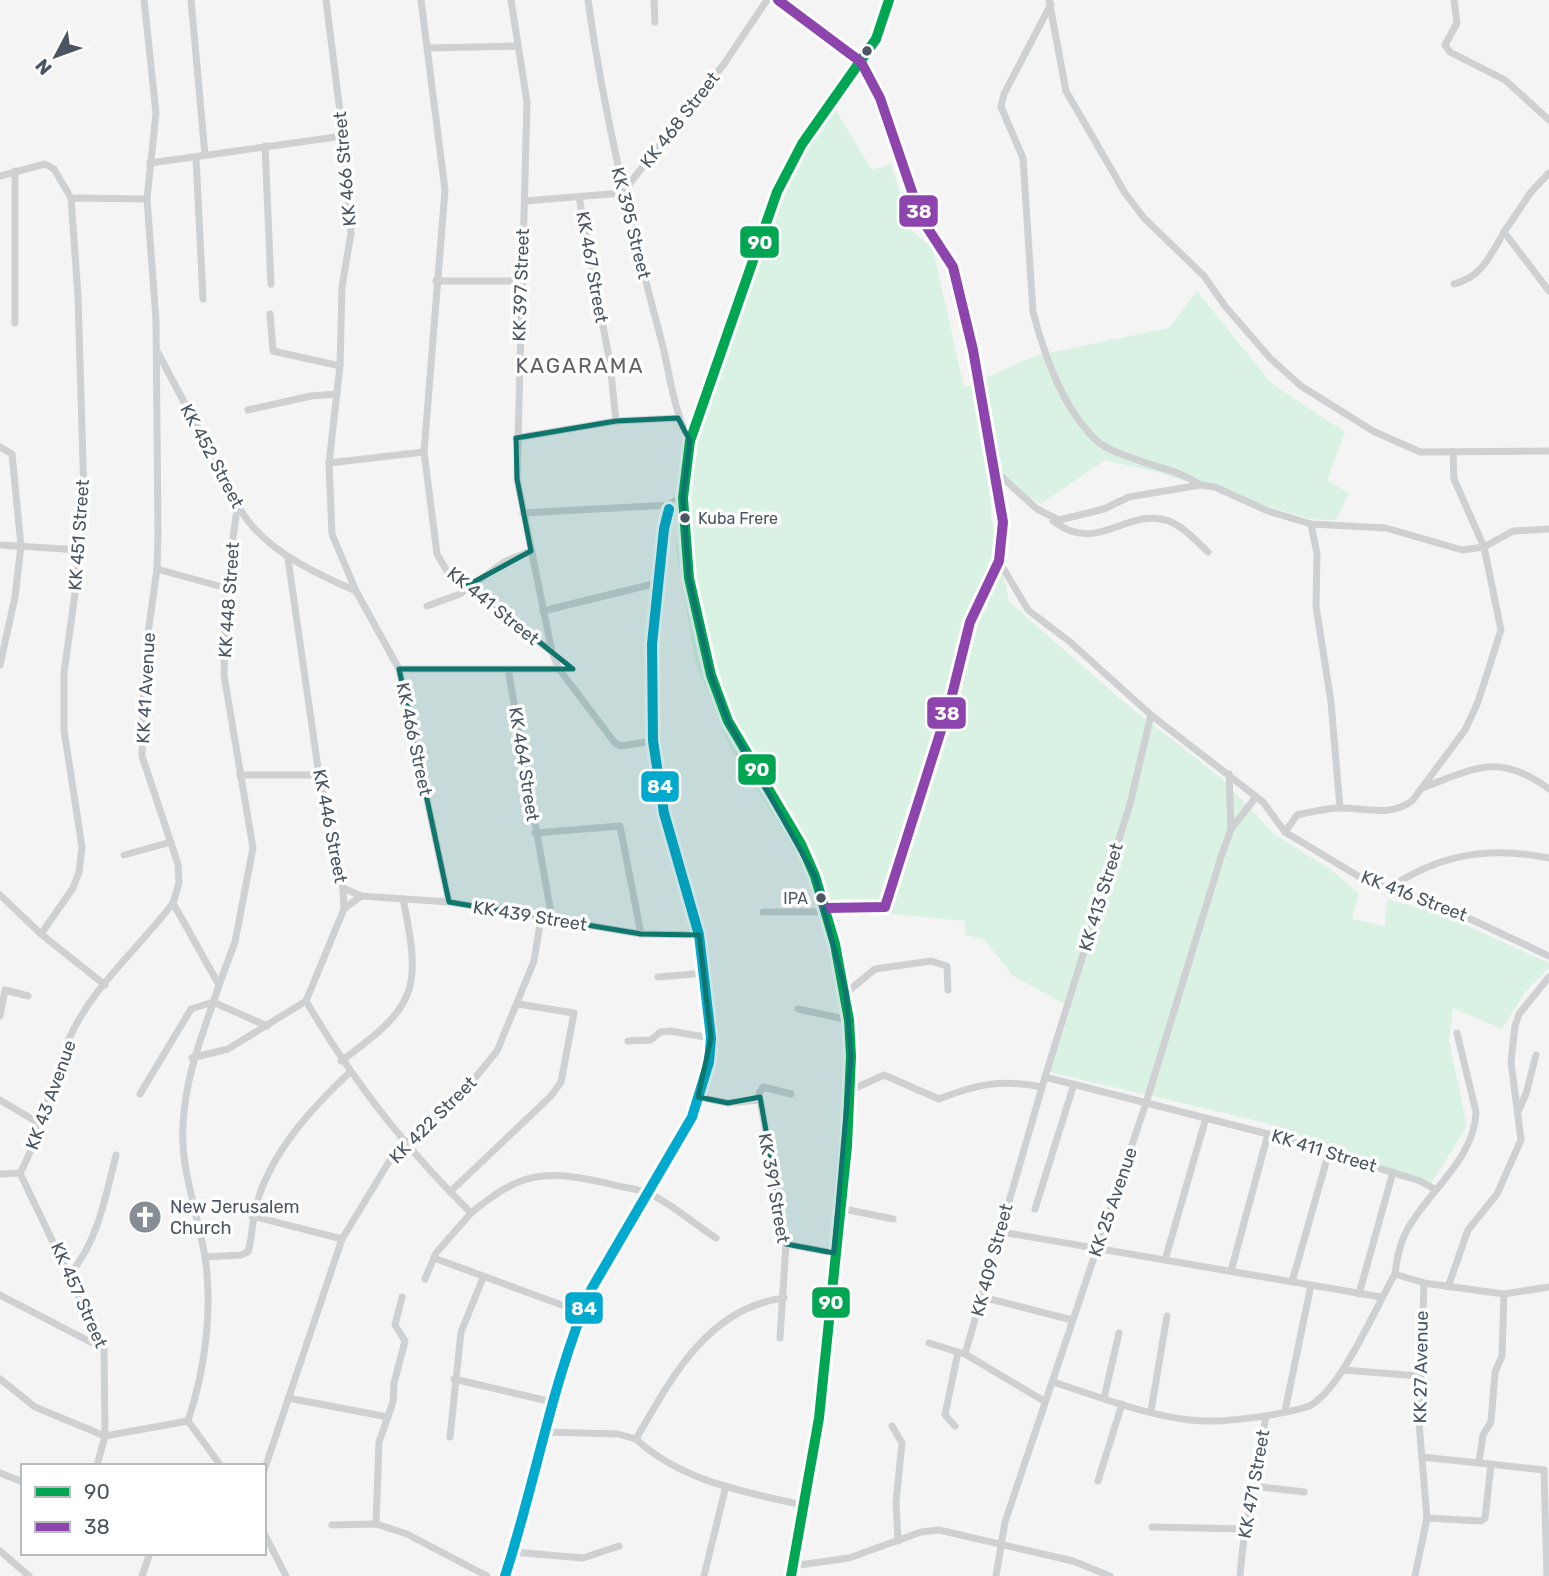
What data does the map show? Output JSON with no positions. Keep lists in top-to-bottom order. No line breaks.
{"streets":{"street":["KK 468 Street","KK 466 Street","KK 395 Street","KK 467 Street","KK 397 Street","KK 452 Street","KK 451 Street","KK 448 Street","KK 441 Street","KK 41 Avenue","KK 464 Street","KK 446 Street","KK 416 Street","KK 413 Street","KK 439 Street","KK 43 Avenue","KK 422 Street","KK 411 Street","KK 391 Street","KK 25 Avenue","KK 409 Street","KK 457 Street","KK 27 Avenue","KK 471 Street"]},"crossings":[["KK 468 Street","KK 395 Street"],["KK 466 Street","KK 452 Street"],["KK 466 Street","KK 439 Street"],["KK 397 Street","KK 441 Street"],["KK 452 Street","KK 448 Street"],["KK 452 Street","KK 41 Avenue"],["KK 452 Street","KK 446 Street"],["KK 41 Avenue","KK 43 Avenue"],["KK 464 Street","KK 439 Street"],["KK 446 Street","KK 439 Street"],["KK 416 Street","KK 25 Avenue"],["KK 413 Street","KK 411 Street"],["KK 413 Street","KK 409 Street"],["KK 439 Street","KK 422 Street"],["KK 43 Avenue","KK 457 Street"],["KK 411 Street","KK 25 Avenue"],["KK 411 Street","KK 409 Street"],["KK 411 Street","KK 471 Street"]],"districts":["KAGARAMA"],"places":{"other":["Kuba Frere","IPA"],"church":["New Jerusalem Church"]},"lines":["transit line 90","transit line 38","transit line 84"],"legend":["90","38"],"north":"bottom left"}
